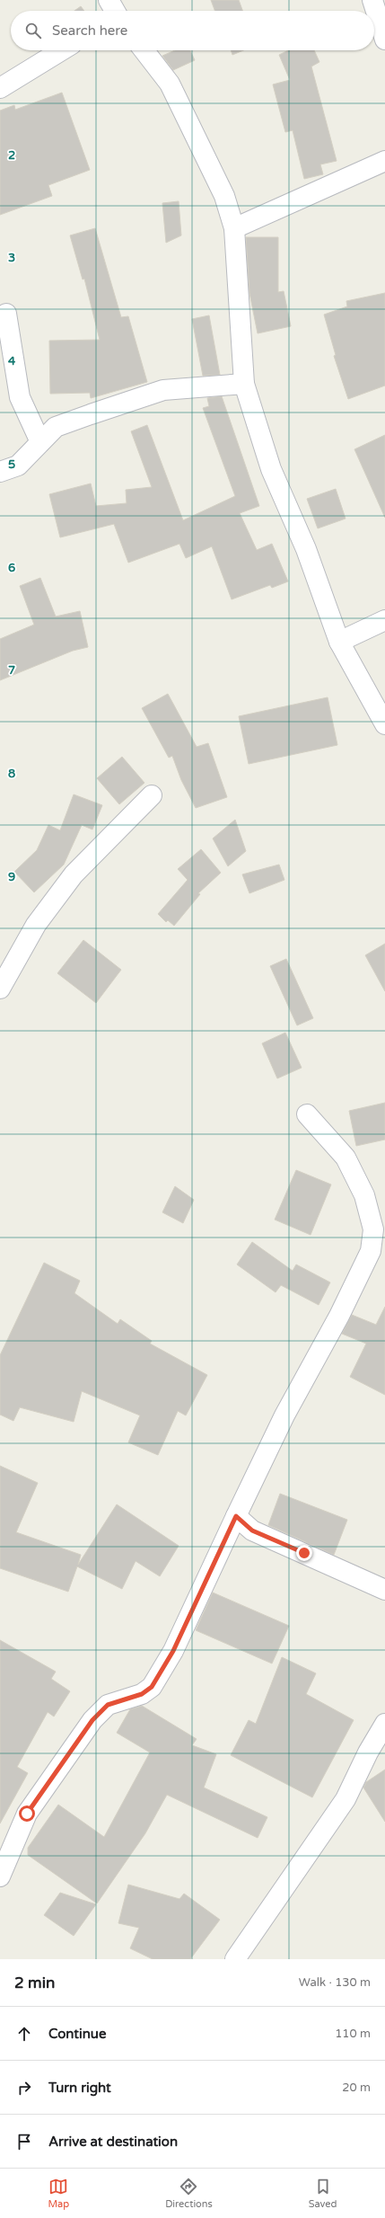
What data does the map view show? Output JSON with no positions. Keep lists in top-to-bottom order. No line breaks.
{"page":{"search":"Search here","heading":["2 min","Walk · 130 m"],"list":[["Continue","110 m"],["Turn right","20 m"],"Arrive at destination"],"nav":["Map","Directions","Saved"]},"grid":{"rows":["2","3","4","5","6","7","8","9"]}}
